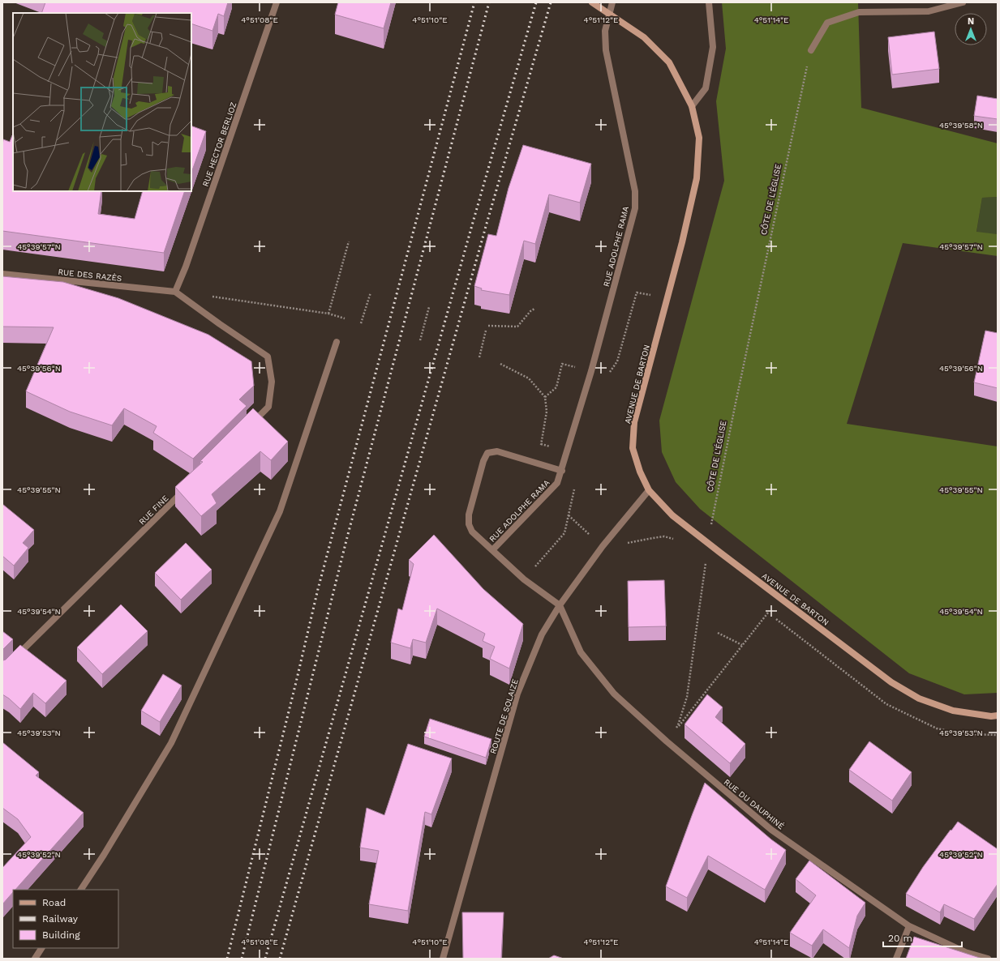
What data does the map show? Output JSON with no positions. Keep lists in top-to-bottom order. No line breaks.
{"streets":{"street":["RUE HECTOR BERLIOZ","RUE ADOLPHE RAMA","RUE DES RAZÈS","AVENUE DE BARTON","RUE FINE","ROUTE DE SOLAIZE","RUE DU DAUPHINÉ"],"path":["CÔTE DE L'ÉGLISE"]},"crossings":[["RUE HECTOR BERLIOZ","RUE DES RAZÈS"],["AVENUE DE BARTON","ROUTE DE SOLAIZE"],["ROUTE DE SOLAIZE","RUE DU DAUPHINÉ"]],"legend":["Road","Railway","Building"],"scale_bar":"20 m","north":"top","coordinates":["4°51'08\"E","4°51'10\"E","4°51'12\"E","4°51'14\"E","45°39'58\"N","45°39'57\"N","45°39'56\"N","45°39'55\"N","45°39'54\"N","45°39'53\"N","45°39'52\"N"]}
